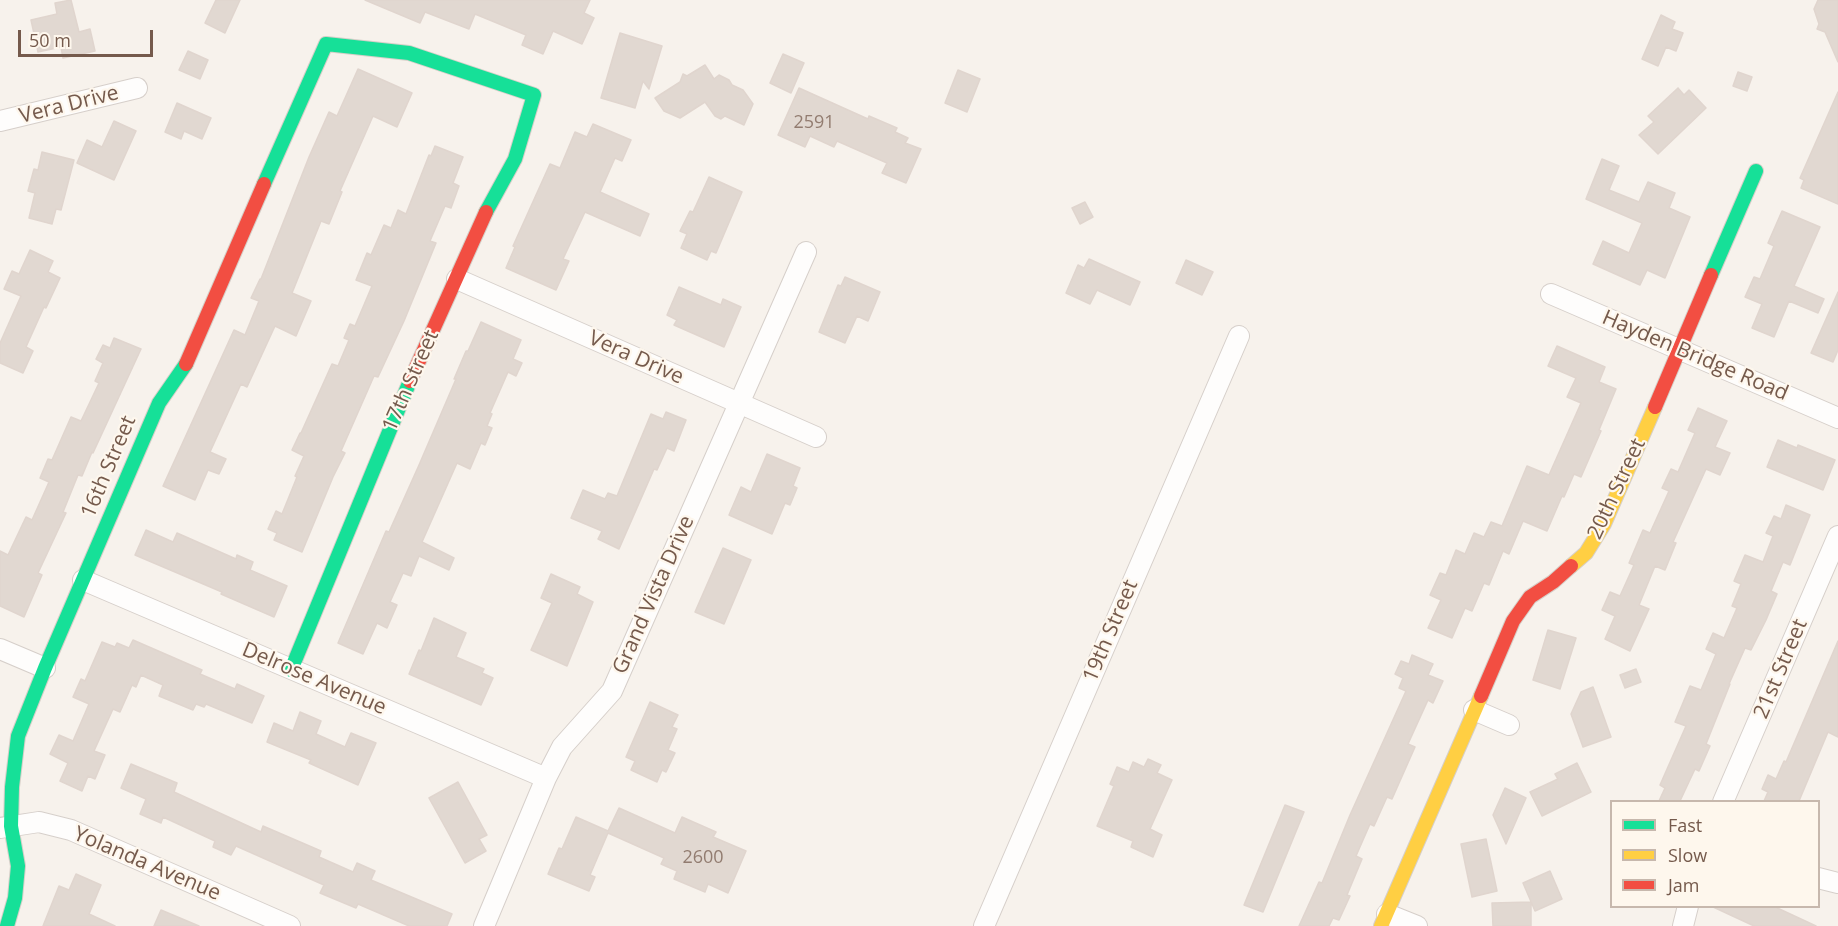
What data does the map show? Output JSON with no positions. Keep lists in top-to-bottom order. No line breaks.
{"streets":{"street":["Vera Drive","Hayden Bridge Road","17th Street","16th Street","20th Street","Grand Vista Drive","19th Street","21st Street","Delrose Avenue","Yolanda Avenue"]},"crossings":[["Vera Drive","17th Street"],["Vera Drive","Grand Vista Drive"],["Hayden Bridge Road","20th Street"],["17th Street","16th Street"],["17th Street","Delrose Avenue"],["16th Street","Delrose Avenue"],["16th Street","Yolanda Avenue"],["Grand Vista Drive","Delrose Avenue"]],"house_numbers":["2591","2600"],"legend":["Fast","Slow","Jam"],"scale_bar":"50 m"}
